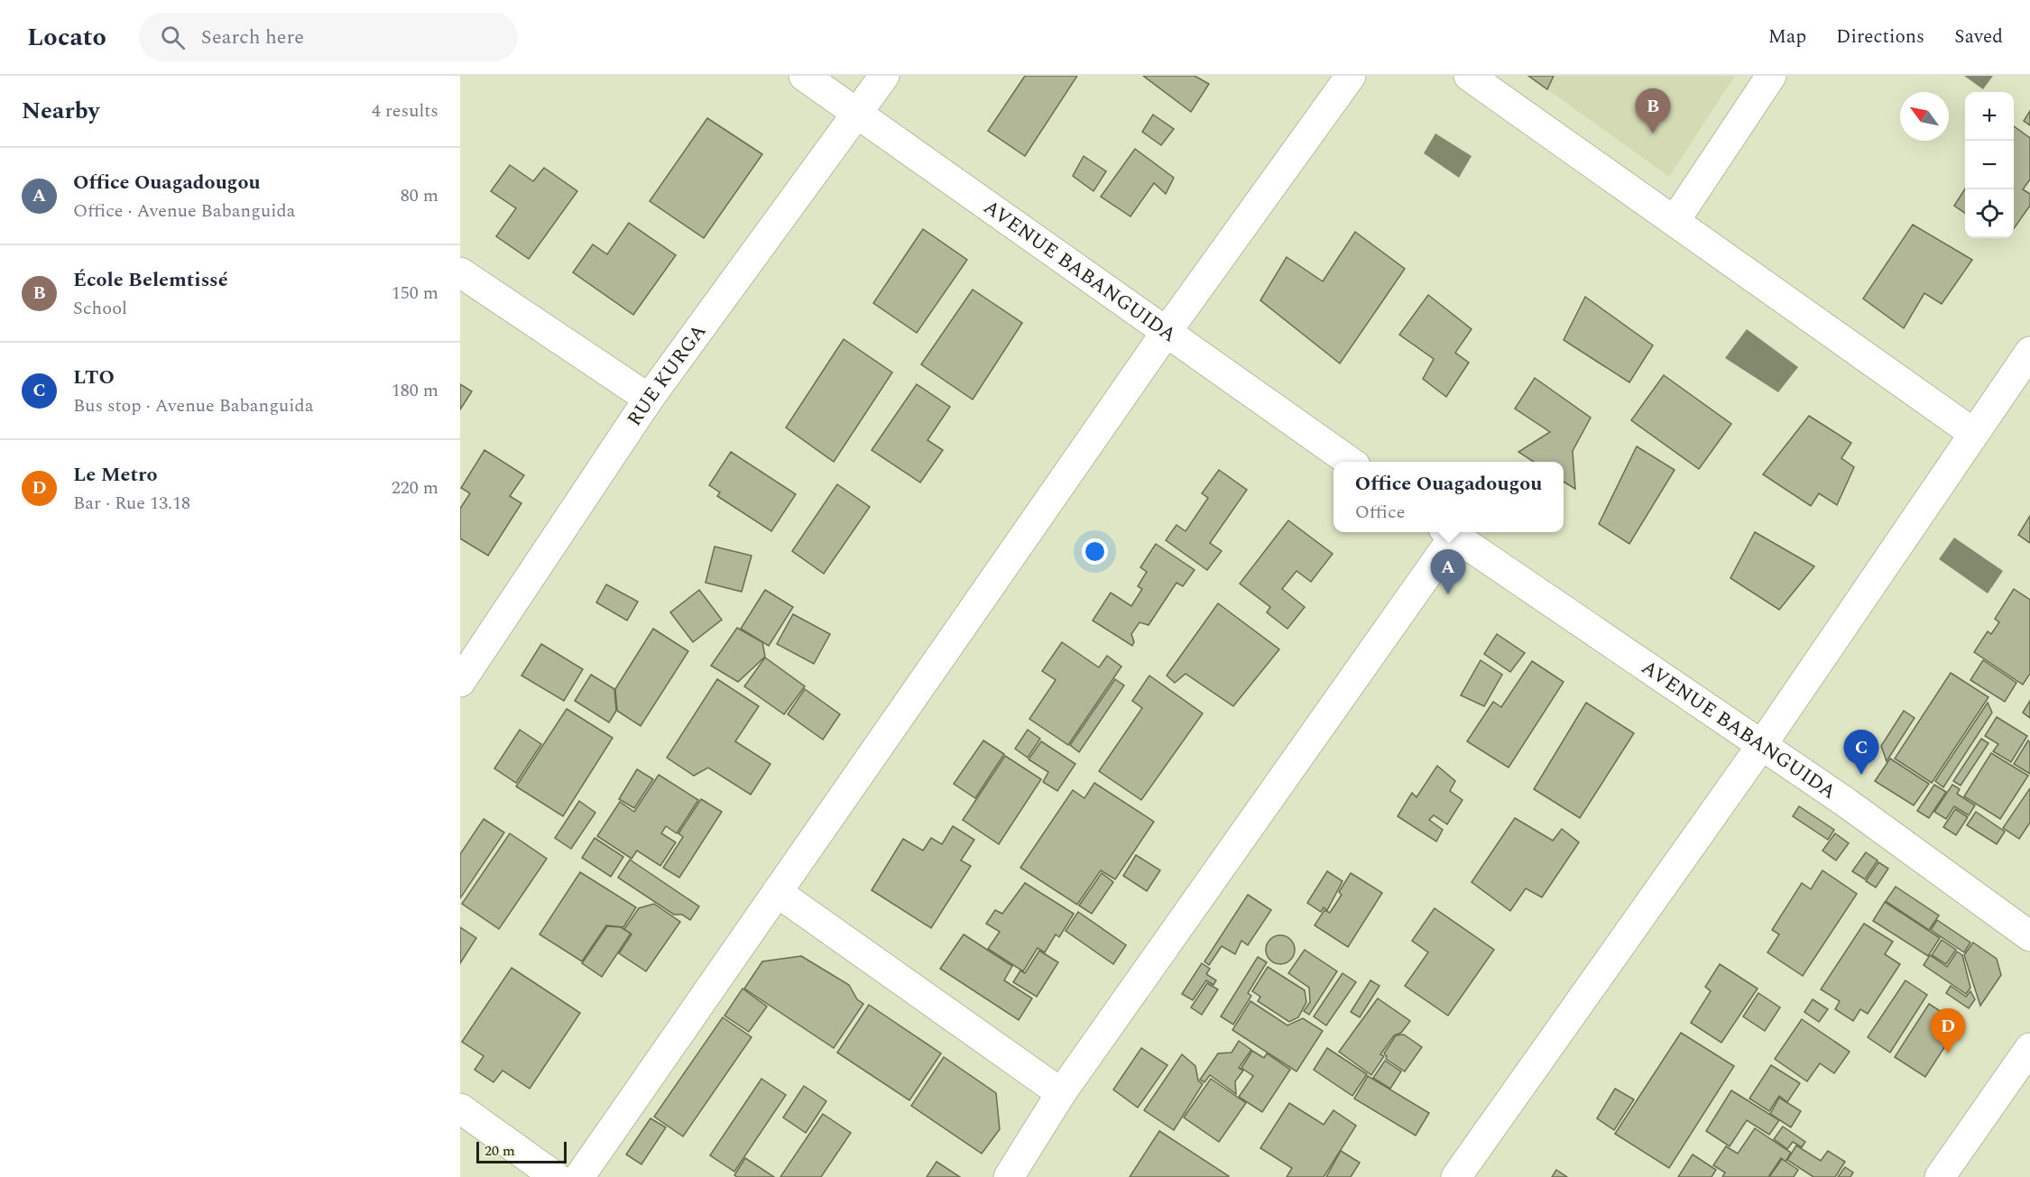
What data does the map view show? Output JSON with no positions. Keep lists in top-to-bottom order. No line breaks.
{"streets":{"street":["AVENUE BABANGUIDA","RUE KURGA"]},"crossings":[["AVENUE BABANGUIDA","RUE KURGA"]],"scale_bar":"20 m","north":"top left","page":{"header":"Locato","search":"Search here","nav":["Map","Directions","Saved"],"heading":["Nearby","4 results"],"pins":["B","A","C","D"],"map_buttons":["+","−"],"list":[{"mark":"A","name":"Office Ouagadougou","note":"Office · Avenue Babanguida","value":"80 m"},{"mark":"B","name":"École Belemtissé","note":"School","value":"150 m"},{"mark":"C","name":"LTO","note":"Bus stop · Avenue Babanguida","value":"180 m"},{"mark":"D","name":"Le Metro","note":"Bar · Rue 13.18","value":"220 m"}],"popup":["Office Ouagadougou","Office"],"scale":"20 m"}}
